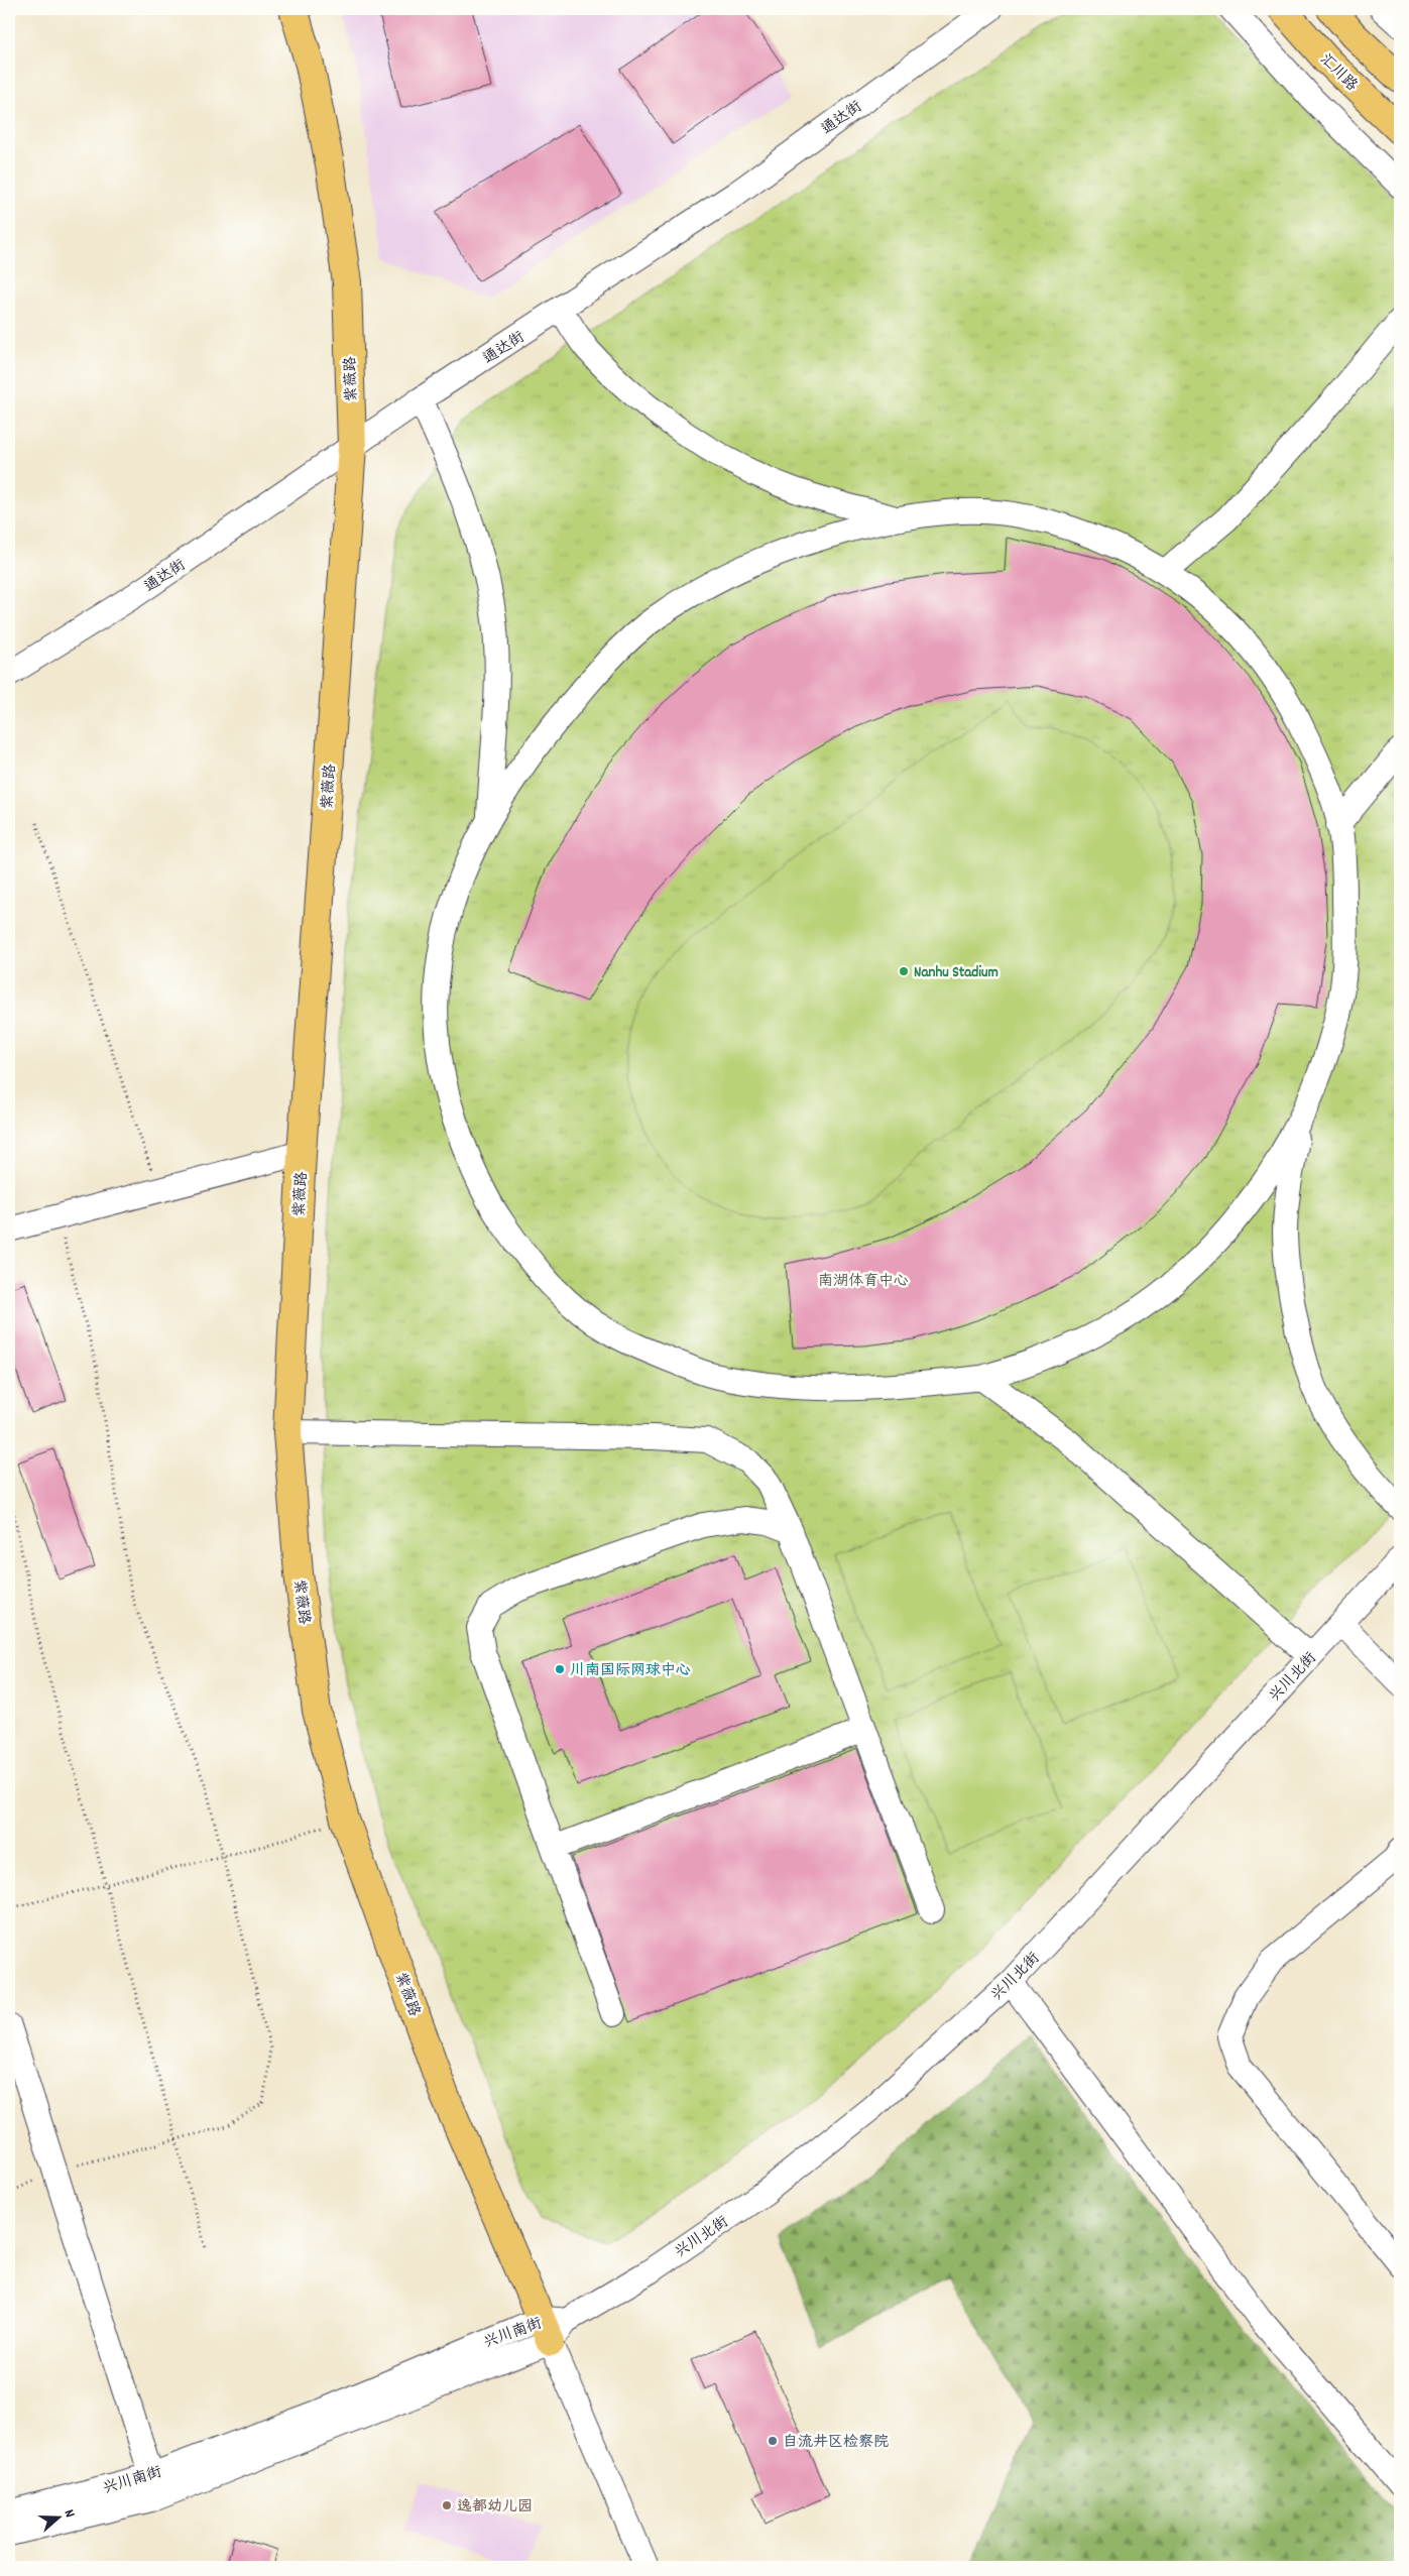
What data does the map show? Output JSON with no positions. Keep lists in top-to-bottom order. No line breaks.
{"streets":{"main road":["汇川路","紫薇路"],"street":["通达街","兴川北街","兴川南街"]},"crossings":[["通达街","紫薇路"],["紫薇路","兴川北街"],["紫薇路","兴川南街"],["兴川北街","兴川南街"]],"parks":["南湖体育中心"],"places":["Nanhu Stadium","川南国际网球中心","自流井区检察院","逸都幼儿园"],"north":"right"}
